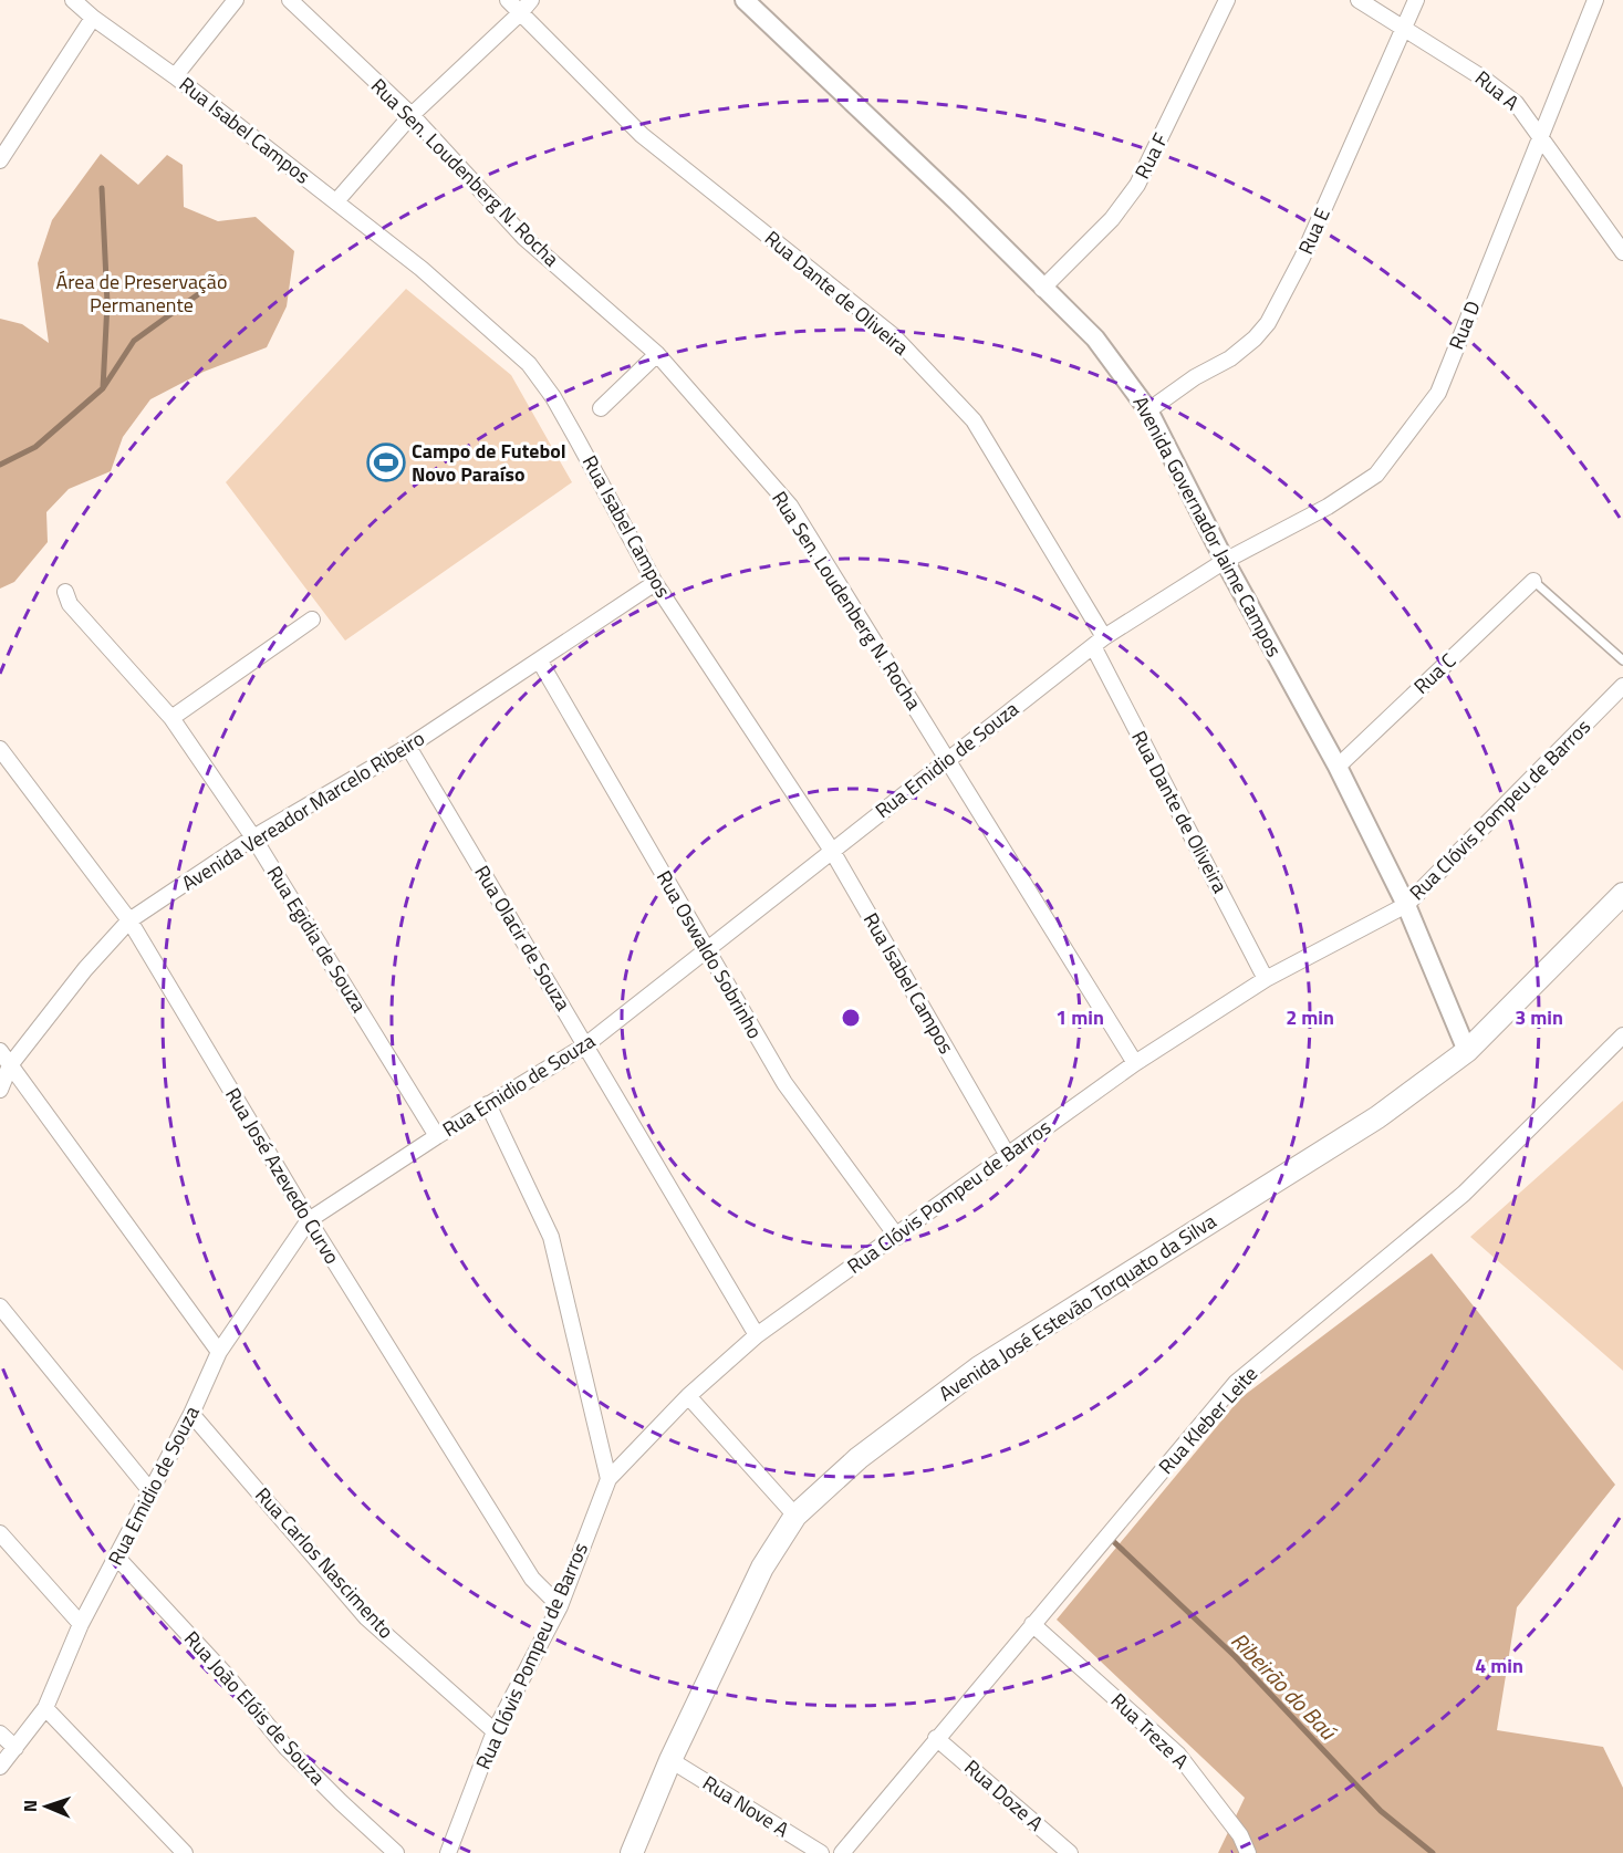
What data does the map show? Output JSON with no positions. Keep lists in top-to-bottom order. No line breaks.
{"streets":{"main road":["Avenida José Estevão Torquato da Silva"],"street":["Rua A","Rua Isabel Campos","Rua F","Rua Sen. Loudenberg N. Rocha","Rua E","Rua Dante de Oliveira","Rua D","Avenida Governador Jaime Campos","Rua C","Rua Emidio de Souza","Rua Clóvis Pompeu de Barros","Avenida Vereador Marcelo Ribeiro","Rua Olacir de Souza","Rua Egidia de Souza","Rua Oswaldo Sobrinho","Rua José Azevedo Curvo","Rua Kleber Leite","Rua Carlos Nascimento","Rua João Elóis de Souza","Rua Treze A","Rua Doze A","Rua Nove A"]},"crossings":[["Rua A","Rua E"],["Rua A","Rua D"],["Rua Isabel Campos","Rua Emidio de Souza"],["Rua Isabel Campos","Rua Clóvis Pompeu de Barros"],["Rua Isabel Campos","Avenida Vereador Marcelo Ribeiro"],["Rua F","Avenida Governador Jaime Campos"],["Rua Sen. Loudenberg N. Rocha","Rua Emidio de Souza"],["Rua Sen. Loudenberg N. Rocha","Rua Clóvis Pompeu de Barros"],["Rua E","Avenida Governador Jaime Campos"],["Rua Dante de Oliveira","Rua Emidio de Souza"],["Rua Dante de Oliveira","Rua Clóvis Pompeu de Barros"],["Rua D","Avenida Governador Jaime Campos"],["Rua D","Rua Emidio de Souza"],["Avenida Governador Jaime Campos","Rua C"],["Avenida Governador Jaime Campos","Rua Emidio de Souza"],["Avenida Governador Jaime Campos","Rua Clóvis Pompeu de Barros"],["Avenida Governador Jaime Campos","Avenida José Estevão Torquato da Silva"],["Rua Emidio de Souza","Rua Olacir de Souza"],["Rua Emidio de Souza","Rua Egidia de Souza"],["Rua Emidio de Souza","Rua Oswaldo Sobrinho"],["Rua Emidio de Souza","Rua José Azevedo Curvo"],["Rua Emidio de Souza","Rua Carlos Nascimento"],["Rua Emidio de Souza","Rua João Elóis de Souza"],["Rua Clóvis Pompeu de Barros","Rua Olacir de Souza"],["Rua Clóvis Pompeu de Barros","Rua Oswaldo Sobrinho"],["Rua Clóvis Pompeu de Barros","Rua José Azevedo Curvo"],["Rua Clóvis Pompeu de Barros","Rua Carlos Nascimento"],["Avenida Vereador Marcelo Ribeiro","Rua Olacir de Souza"],["Avenida Vereador Marcelo Ribeiro","Rua Egidia de Souza"],["Avenida Vereador Marcelo Ribeiro","Rua Oswaldo Sobrinho"],["Avenida Vereador Marcelo Ribeiro","Rua José Azevedo Curvo"],["Avenida José Estevão Torquato da Silva","Rua Nove A"],["Rua Kleber Leite","Rua Treze A"],["Rua Kleber Leite","Rua Doze A"]],"water":["Ribeirão do Baú"],"parks":["Área de Preservação Permanente"],"places":{"sports":["Campo de Futebol Novo Paraíso"]},"north":"left","rings":["1 min","2 min","3 min","4 min"]}
